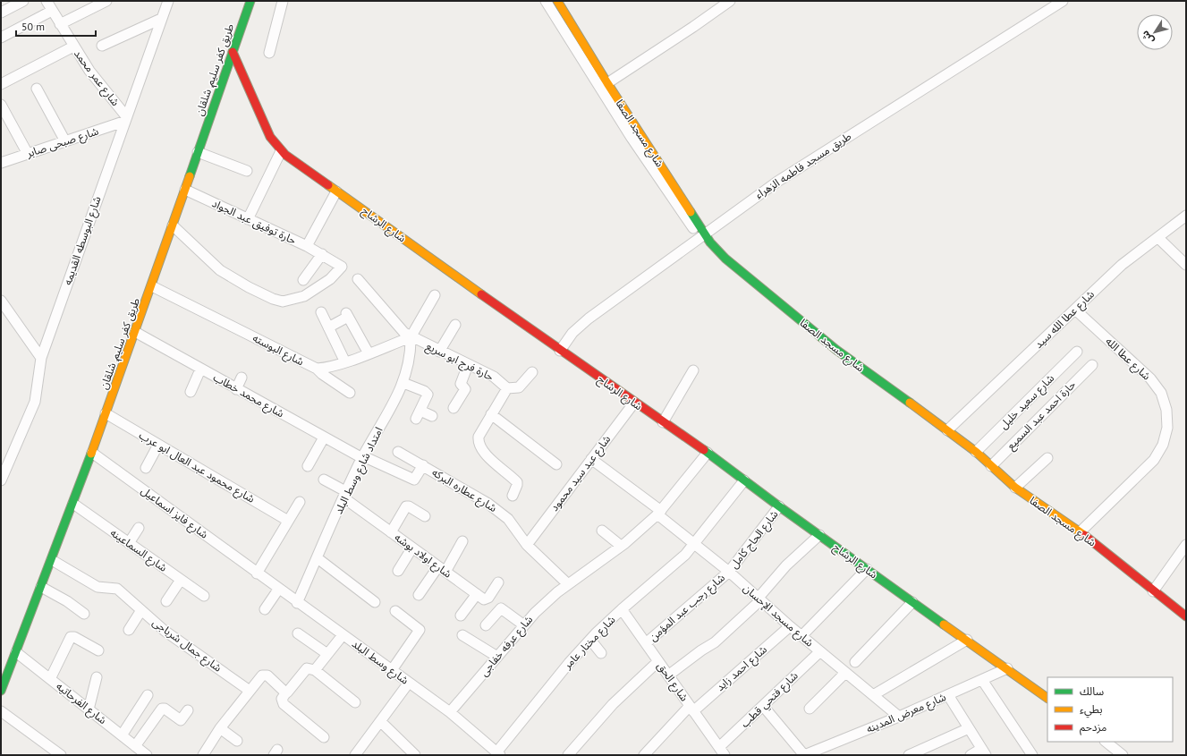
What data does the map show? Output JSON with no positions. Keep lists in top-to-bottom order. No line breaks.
{"streets":{"street":["طريق كفر سليم, شلقان","شارع عمر محمد","شارع مسجد الصفا","شارع صبحى صابر","طريق مسجد فاطمه الزهراء","حارة توفيق عبد الجواد","شارع الرشاح","شارع البوسطه القديمه","شارع عطا الله سيد","شارع البوسته","شارع عطا الله","حارة فرج ابو سريع","شارع محمد خطاب","شارع سعيد خليل","حارة احمد عبد السميع","شارع محمود عبد العال ابو عرب","امتداد شارع وسط البلد","شارع عيد سيد محمود","شارع عطاره البركه","شارع فايز اسماعيل","شارع الحاج كامل","شارع السماعينه","شارع اولاد بوشه","شارع رجب عبد المؤمن","شارع مسجد الإحسان","شارع مختار عامر","شارع جمال شرباجى","شارع عرفه خفاجى","شارع وسط البلد","شارع احمد زايد","شارع الحق","شارع فتحي قطب","شارع الفرحاتيه","شارع معرض المدينه"]},"crossings":[["طريق كفر سليم, شلقان","حارة توفيق عبد الجواد"],["طريق كفر سليم, شلقان","شارع الرشاح"],["طريق كفر سليم, شلقان","شارع البوسته"],["طريق كفر سليم, شلقان","شارع محمد خطاب"],["طريق كفر سليم, شلقان","شارع محمود عبد العال ابو عرب"],["طريق كفر سليم, شلقان","شارع فايز اسماعيل"],["طريق كفر سليم, شلقان","شارع السماعينه"],["طريق كفر سليم, شلقان","شارع جمال شرباجى"],["طريق كفر سليم, شلقان","شارع الفرحاتيه"],["شارع عمر محمد","شارع صبحى صابر"],["شارع عمر محمد","شارع البوسطه القديمه"],["شارع مسجد الصفا","طريق مسجد فاطمه الزهراء"],["شارع مسجد الصفا","شارع عطا الله سيد"],["شارع مسجد الصفا","شارع عطا الله"],["شارع مسجد الصفا","شارع سعيد خليل"],["شارع مسجد الصفا","حارة احمد عبد السميع"],["شارع صبحى صابر","شارع البوسطه القديمه"],["طريق مسجد فاطمه الزهراء","شارع الرشاح"],["شارع الرشاح","شارع عيد سيد محمود"],["شارع الرشاح","شارع الحاج كامل"],["شارع الرشاح","شارع مختار عامر"],["شارع الرشاح","شارع عرفه خفاجى"],["شارع الرشاح","شارع معرض المدينه"],["شارع عطا الله سيد","شارع عطا الله"],["شارع البوسته","حارة فرج ابو سريع"],["شارع البوسته","امتداد شارع وسط البلد"],["حارة فرج ابو سريع","امتداد شارع وسط البلد"],["شارع محمد خطاب","امتداد شارع وسط البلد"],["شارع محمد خطاب","شارع عطاره البركه"],["امتداد شارع وسط البلد","شارع اولاد بوشه"],["امتداد شارع وسط البلد","شارع وسط البلد"],["شارع عيد سيد محمود","شارع عطاره البركه"],["شارع عيد سيد محمود","شارع مسجد الإحسان"],["شارع عطاره البركه","شارع عرفه خفاجى"],["شارع فايز اسماعيل","شارع وسط البلد"],["شارع الحاج كامل","شارع رجب عبد المؤمن"],["شارع الحاج كامل","شارع مسجد الإحسان"],["شارع رجب عبد المؤمن","شارع مسجد الإحسان"],["شارع رجب عبد المؤمن","شارع الحق"],["شارع مسجد الإحسان","شارع مختار عامر"],["شارع مسجد الإحسان","شارع عرفه خفاجى"],["شارع مسجد الإحسان","شارع احمد زايد"],["شارع مسجد الإحسان","شارع فتحي قطب"],["شارع مسجد الإحسان","شارع معرض المدينه"],["شارع مختار عامر","شارع وسط البلد"],["شارع مختار عامر","شارع الحق"],["شارع عرفه خفاجى","شارع وسط البلد"],["شارع احمد زايد","شارع الحق"],["شارع الحق","شارع فتحي قطب"]],"legend":["سالك","بطيء","مزدحم"],"scale_bar":"50 m","north":"bottom left"}
